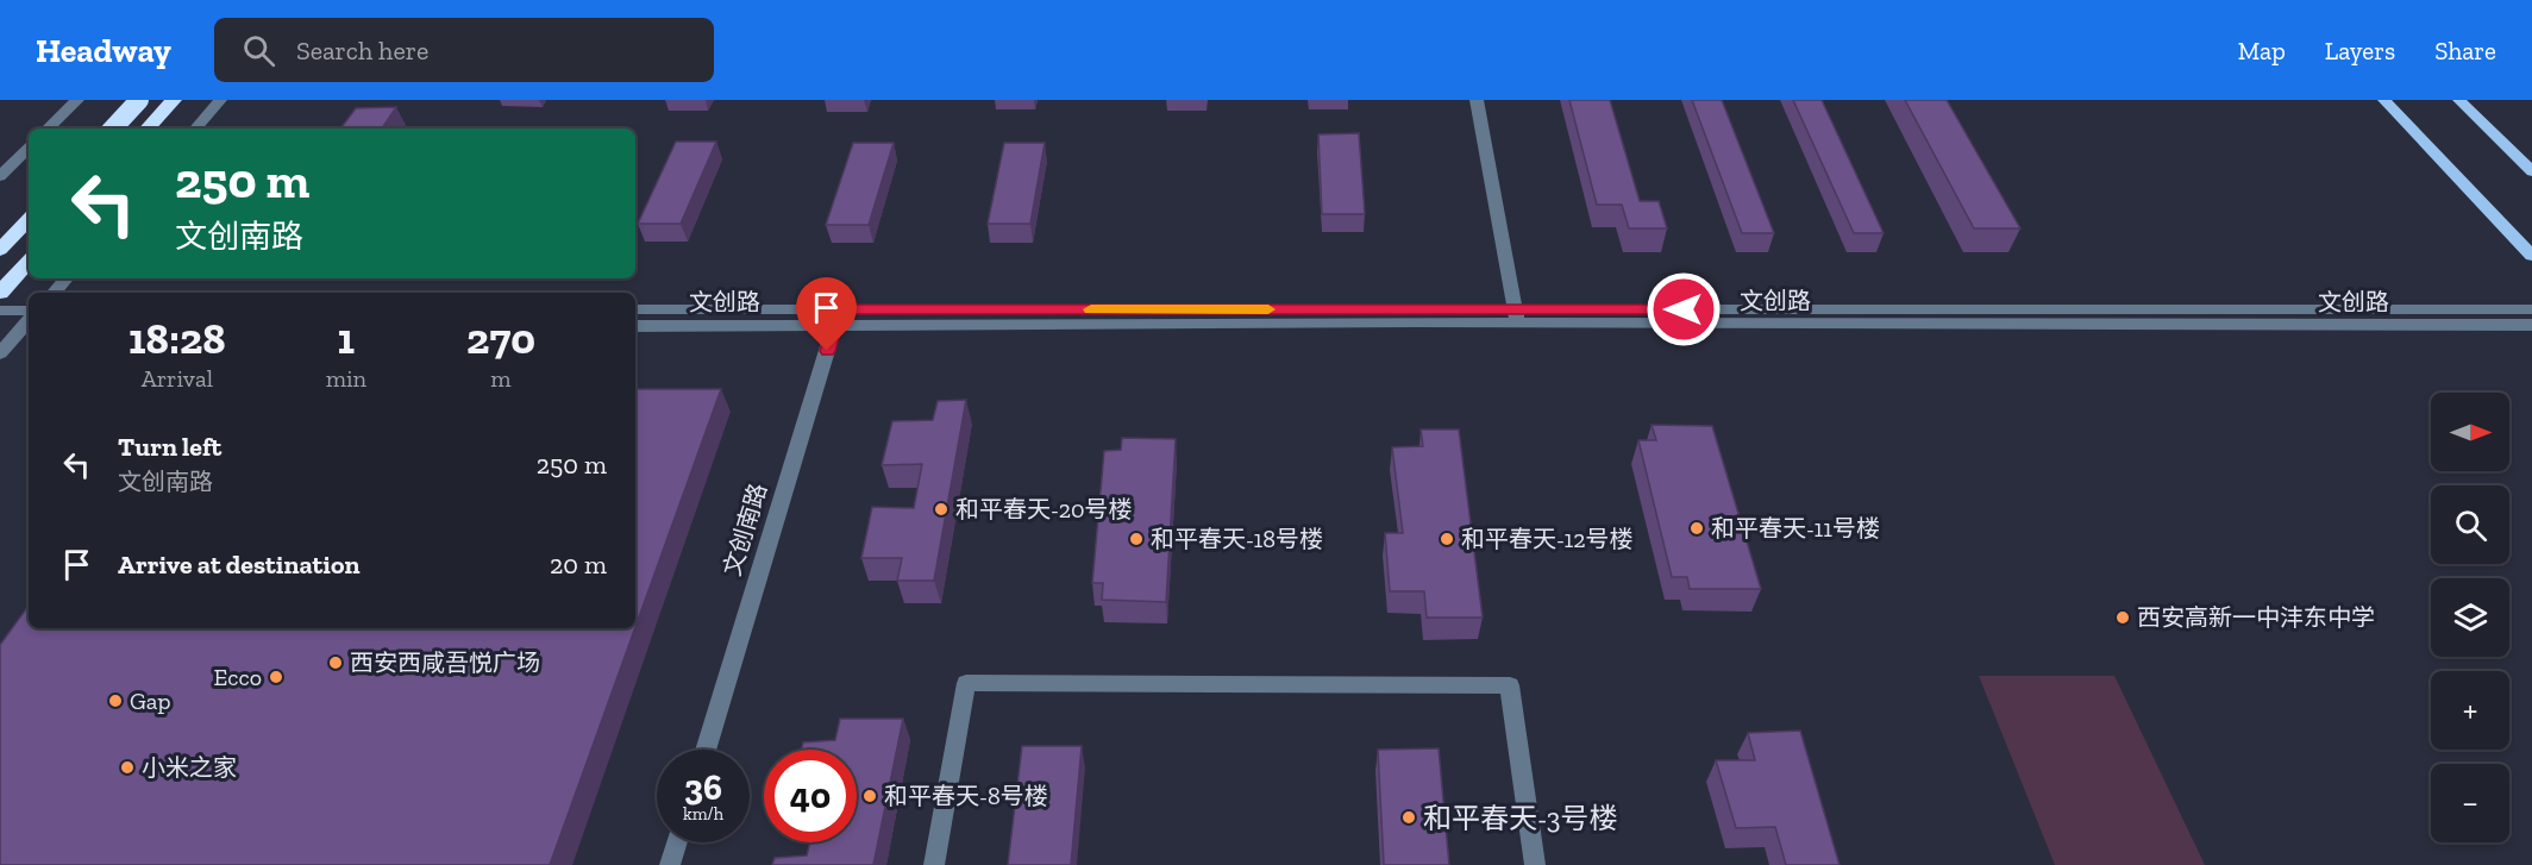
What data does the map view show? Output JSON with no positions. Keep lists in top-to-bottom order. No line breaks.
{"streets":{"street":["文创路","文创南路"]},"crossings":[["文创路","文创南路"]],"places":["和平春天-20号楼","和平春天-11号楼","和平春天-18号楼","和平春天-12号楼","西安高新一中沣东中学","西安西咸吾悦广场","Ecco","Gap","小米之家","和平春天-8号楼","和平春天-3号楼"],"north":"right","page":{"header":"Headway","search":"Search here","nav":["Map","Layers","Share"],"turn":["250 m","文创南路"],"eta":["18:28","Arrival","1","min","270","m"],"map_buttons":["+","−"],"list":[{"name":"Turn left","note":"文创南路","value":"250 m"},{"name":"Arrive at destination","value":"20 m"}],"speed":"36 km/h","limit":"40"}}
